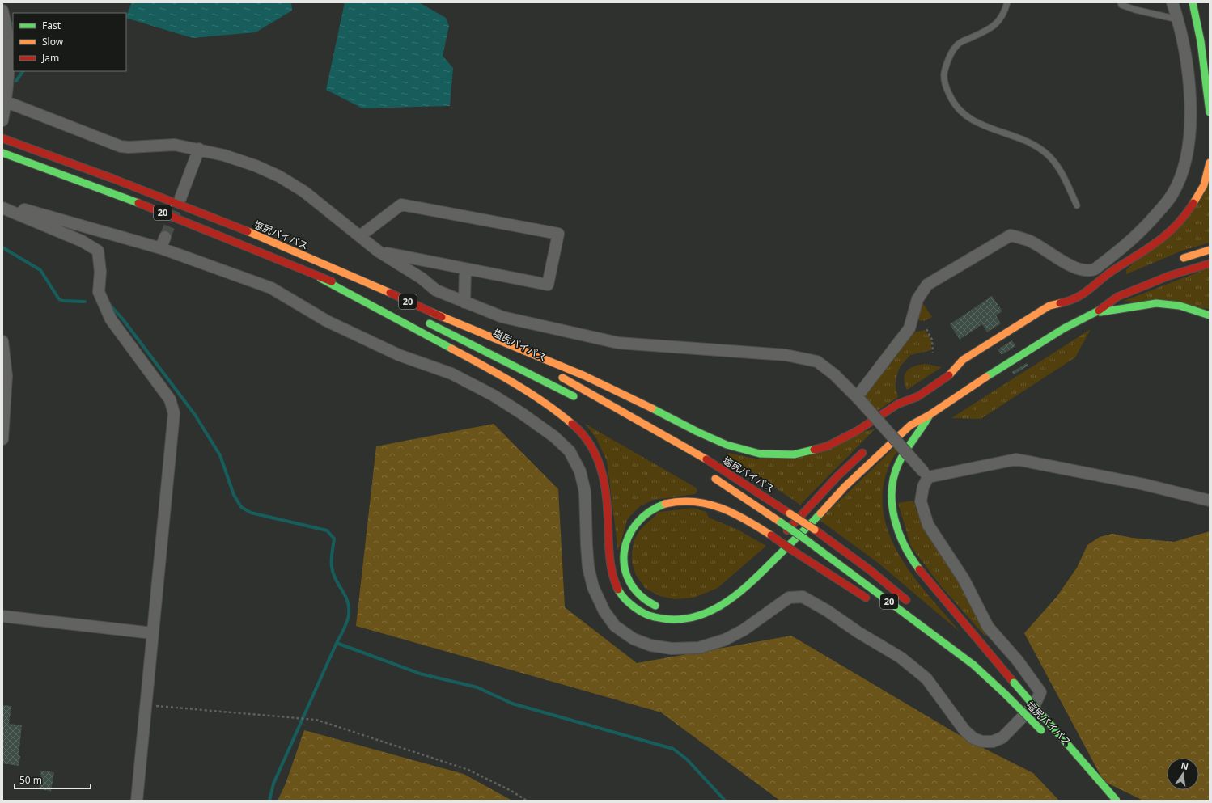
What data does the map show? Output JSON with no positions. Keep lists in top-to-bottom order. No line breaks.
{"streets":{"highway":["20","塩尻バイパス"]},"legend":["Fast","Slow","Jam"],"scale_bar":"50 m","north":"top"}
